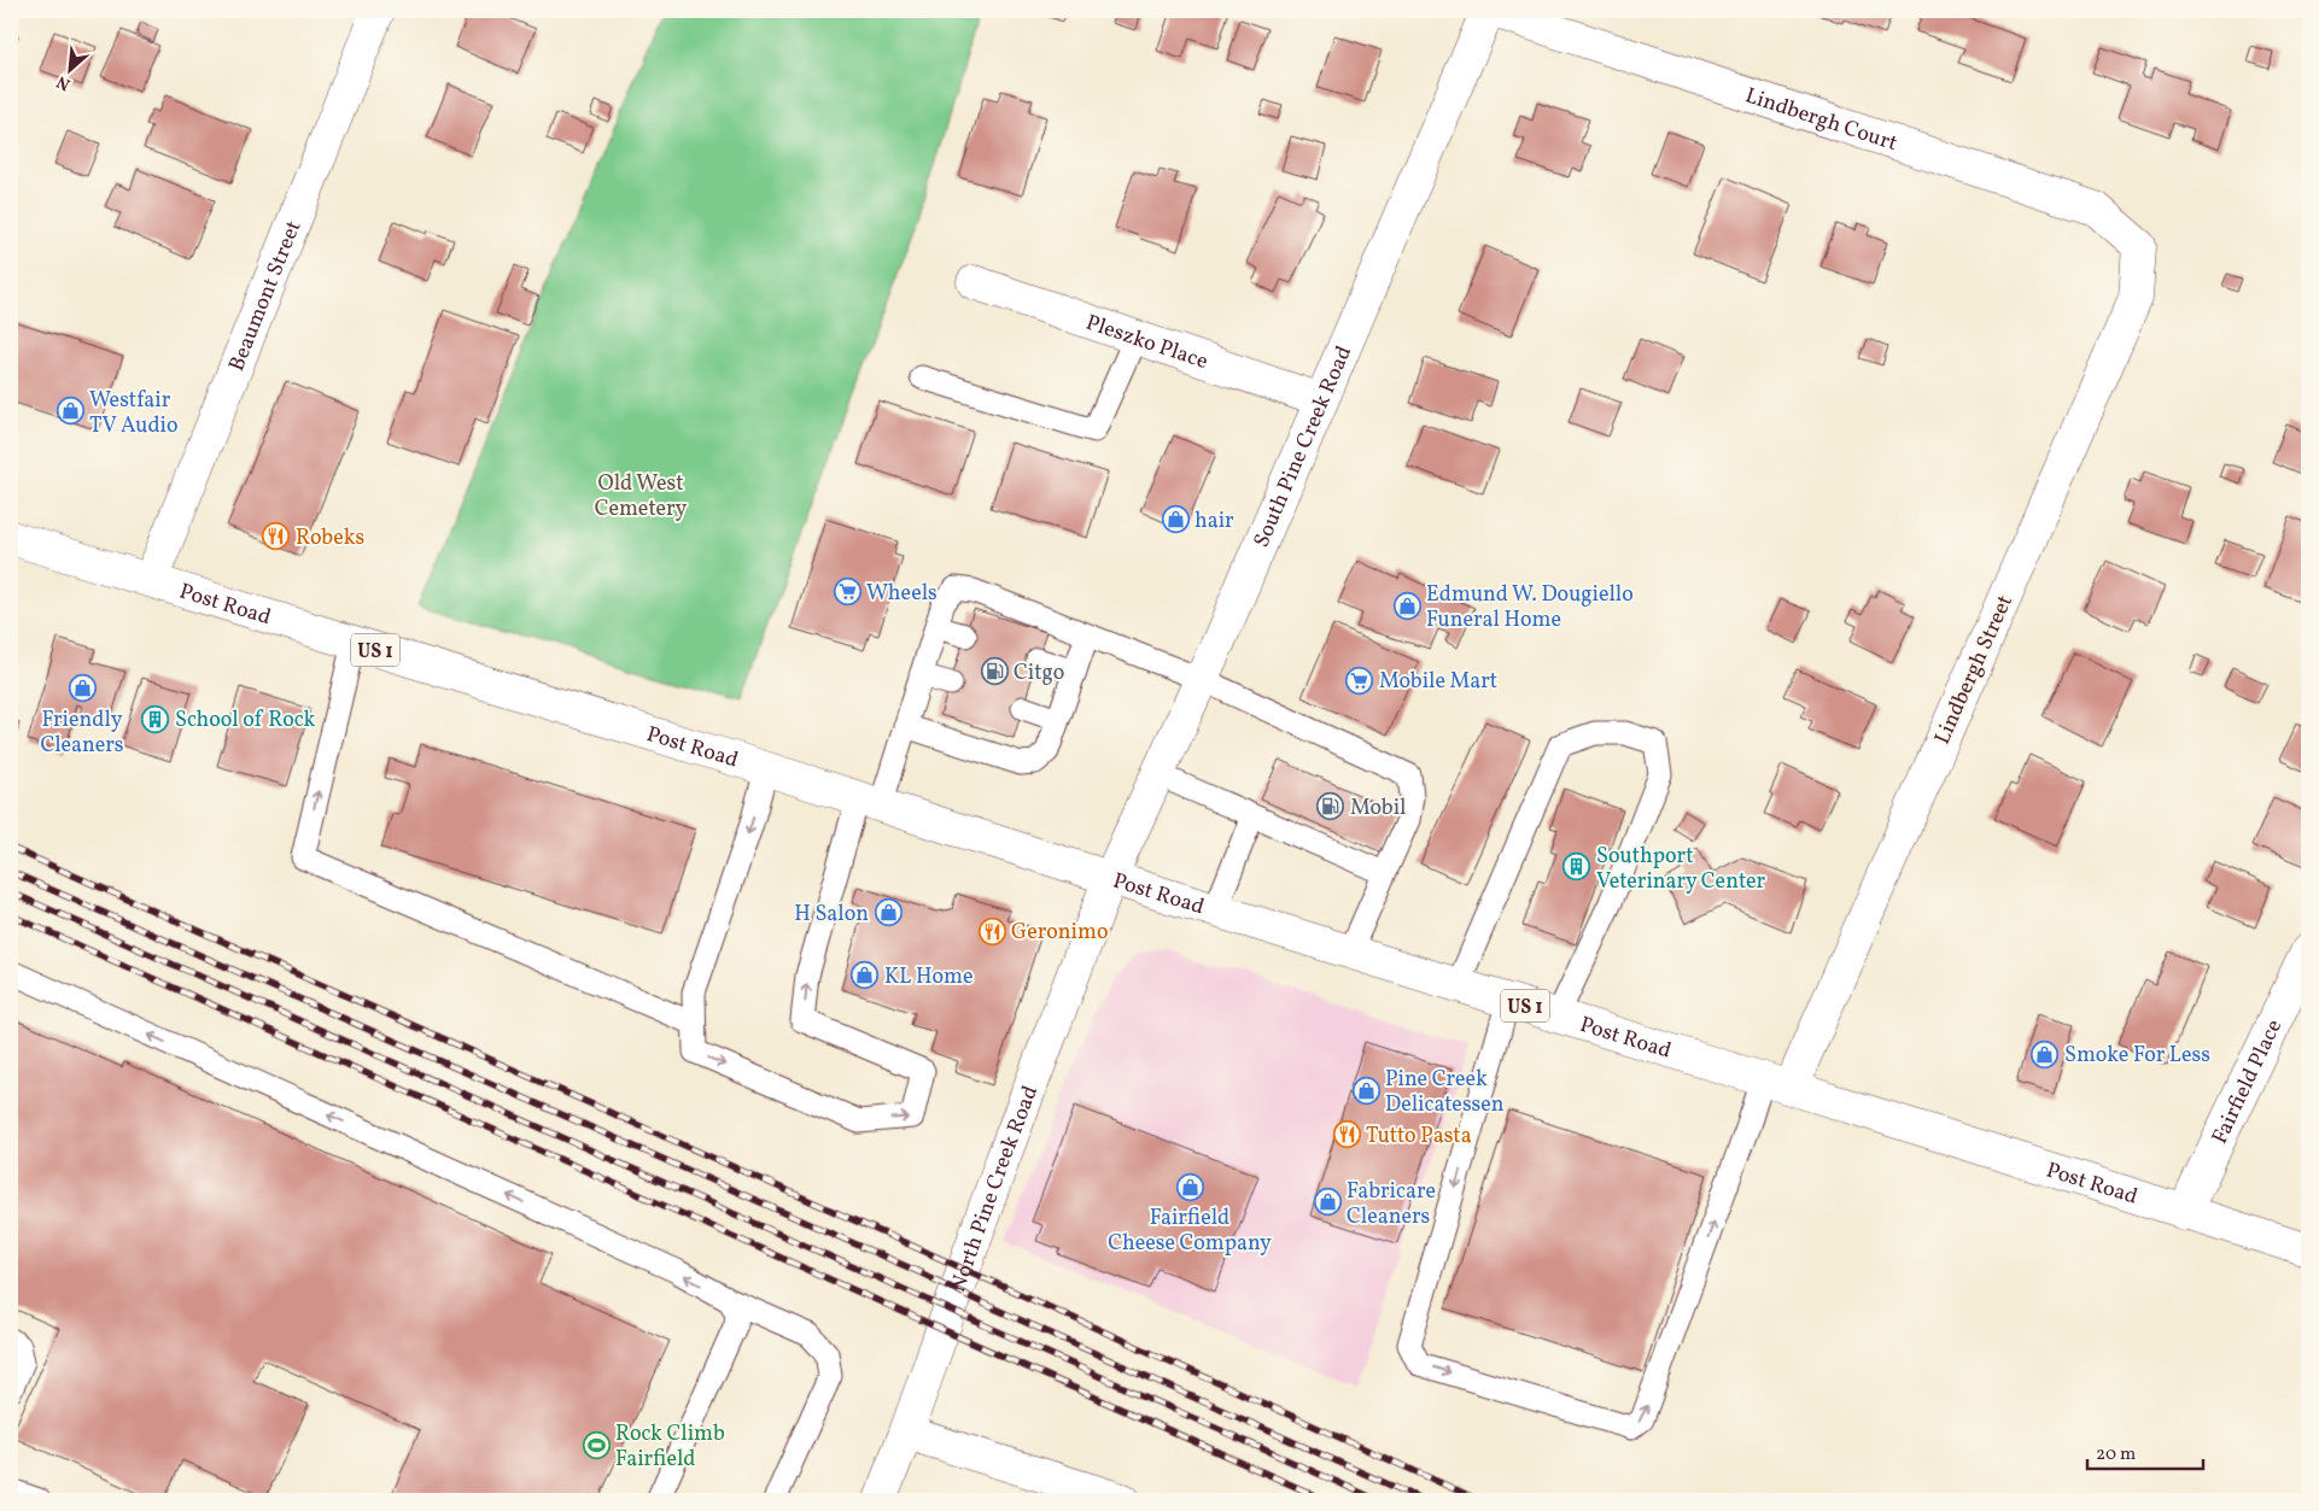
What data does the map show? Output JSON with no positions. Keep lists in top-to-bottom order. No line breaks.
{"streets":{"street":["Lindbergh Court","Beaumont Street","Pleszko Place","South Pine Creek Road","Post Road","US 1","Lindbergh Street","Fairfield Place","North Pine Creek Road"]},"crossings":[["Lindbergh Court","Lindbergh Street"],["Beaumont Street","Post Road"],["Pleszko Place","South Pine Creek Road"],["South Pine Creek Road","Post Road"],["South Pine Creek Road","North Pine Creek Road"],["Post Road","Lindbergh Street"],["Post Road","Fairfield Place"],["Post Road","North Pine Creek Road"]],"parks":["Old West Cemetery"],"places":{"shop":["Westfair TV Audio","hair","Edmund W. Dougiello Funeral Home","Friendly Cleaners","H Salon","KL Home","Smoke For Less","Pine Creek Delicatessen","Fairfield Cheese Company","Fabricare Cleaners"],"restaurant":["Robeks","Geronimo","Tutto Pasta"],"supermarket":["Wheels","Mobile Mart"],"fuel station":["Citgo","Mobil"],"building":["School of Rock","Southport Veterinary Center"],"sports":["Rock Climb Fairfield"]},"scale_bar":"20 m","north":"bottom left"}
